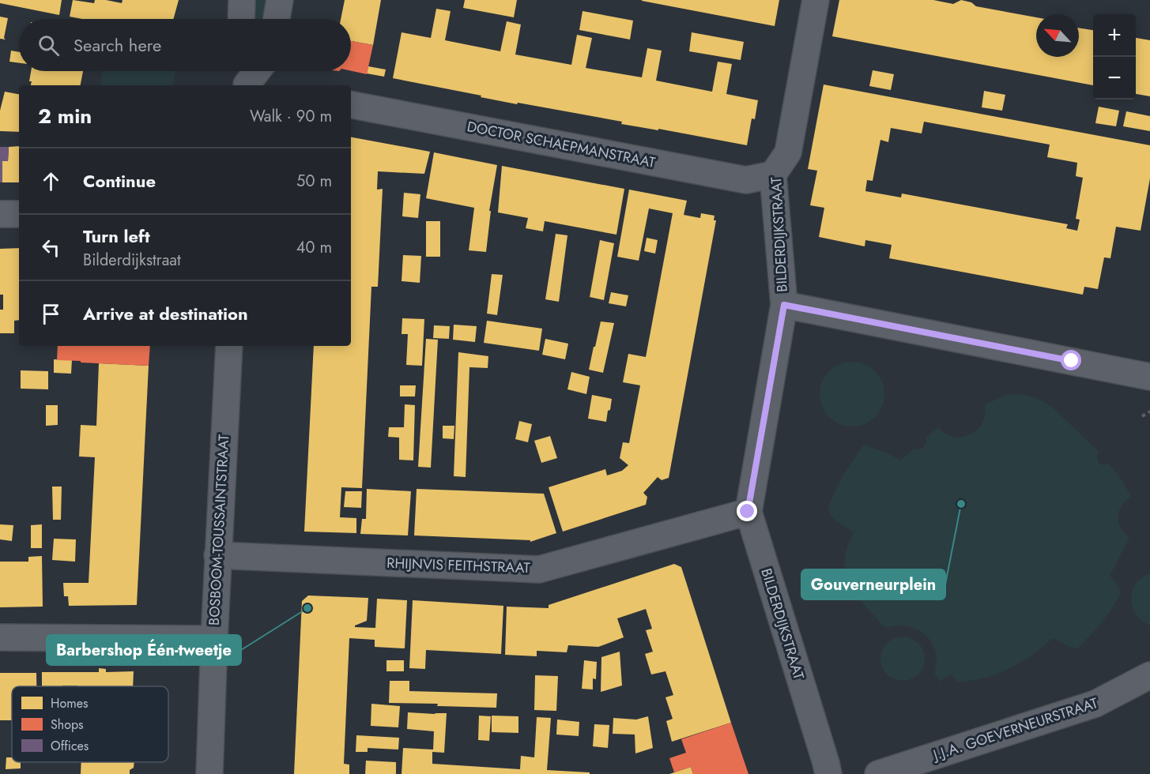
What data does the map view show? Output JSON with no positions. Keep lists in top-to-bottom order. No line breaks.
{"streets":{"street":["DOCTOR SCHAEPMANSTRAAT","BILDERDIJKSTRAAT","BOSBOOM-TOUSSAINTSTRAAT","RHIJNVIS FEITHSTRAAT","J.J.A. GOEVERNEURSTRAAT"]},"crossings":[["DOCTOR SCHAEPMANSTRAAT","BILDERDIJKSTRAAT"],["BILDERDIJKSTRAAT","RHIJNVIS FEITHSTRAAT"],["BOSBOOM-TOUSSAINTSTRAAT","RHIJNVIS FEITHSTRAAT"]],"places":["Gouverneurplein","Barbershop Één-tweetje"],"legend":["Homes","Shops","Offices"],"north":"top left","page":{"map_buttons":["+","−"],"search":"Search here","heading":["2 min","Walk · 90 m"],"list":[["Continue","50 m"],["Turn left","Bilderdijkstraat","40 m"],"Arrive at destination"]}}
